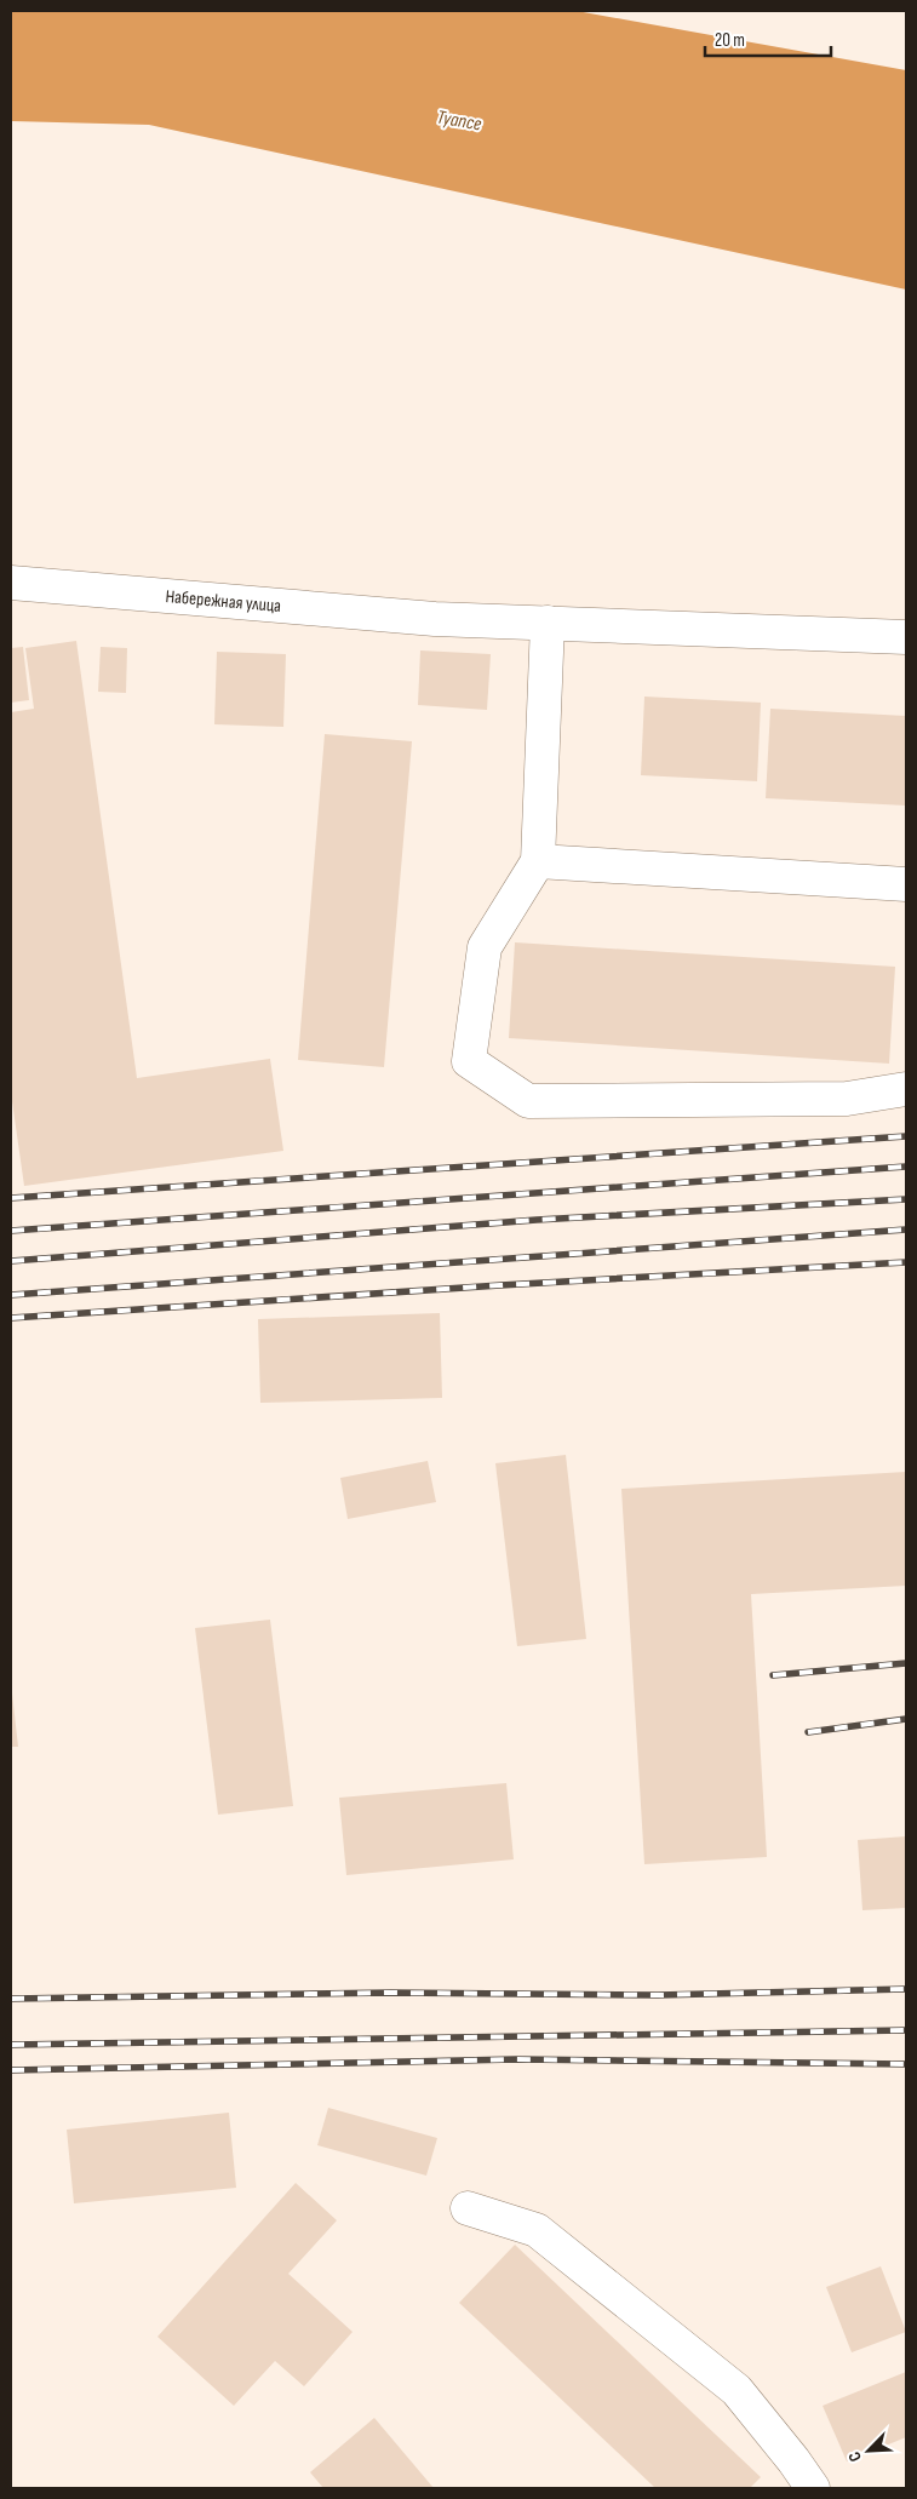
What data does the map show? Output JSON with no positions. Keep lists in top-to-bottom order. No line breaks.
{"streets":{"street":["Набережная улица"]},"water":["Туапсе"],"scale_bar":"20 m","north":"bottom left"}
